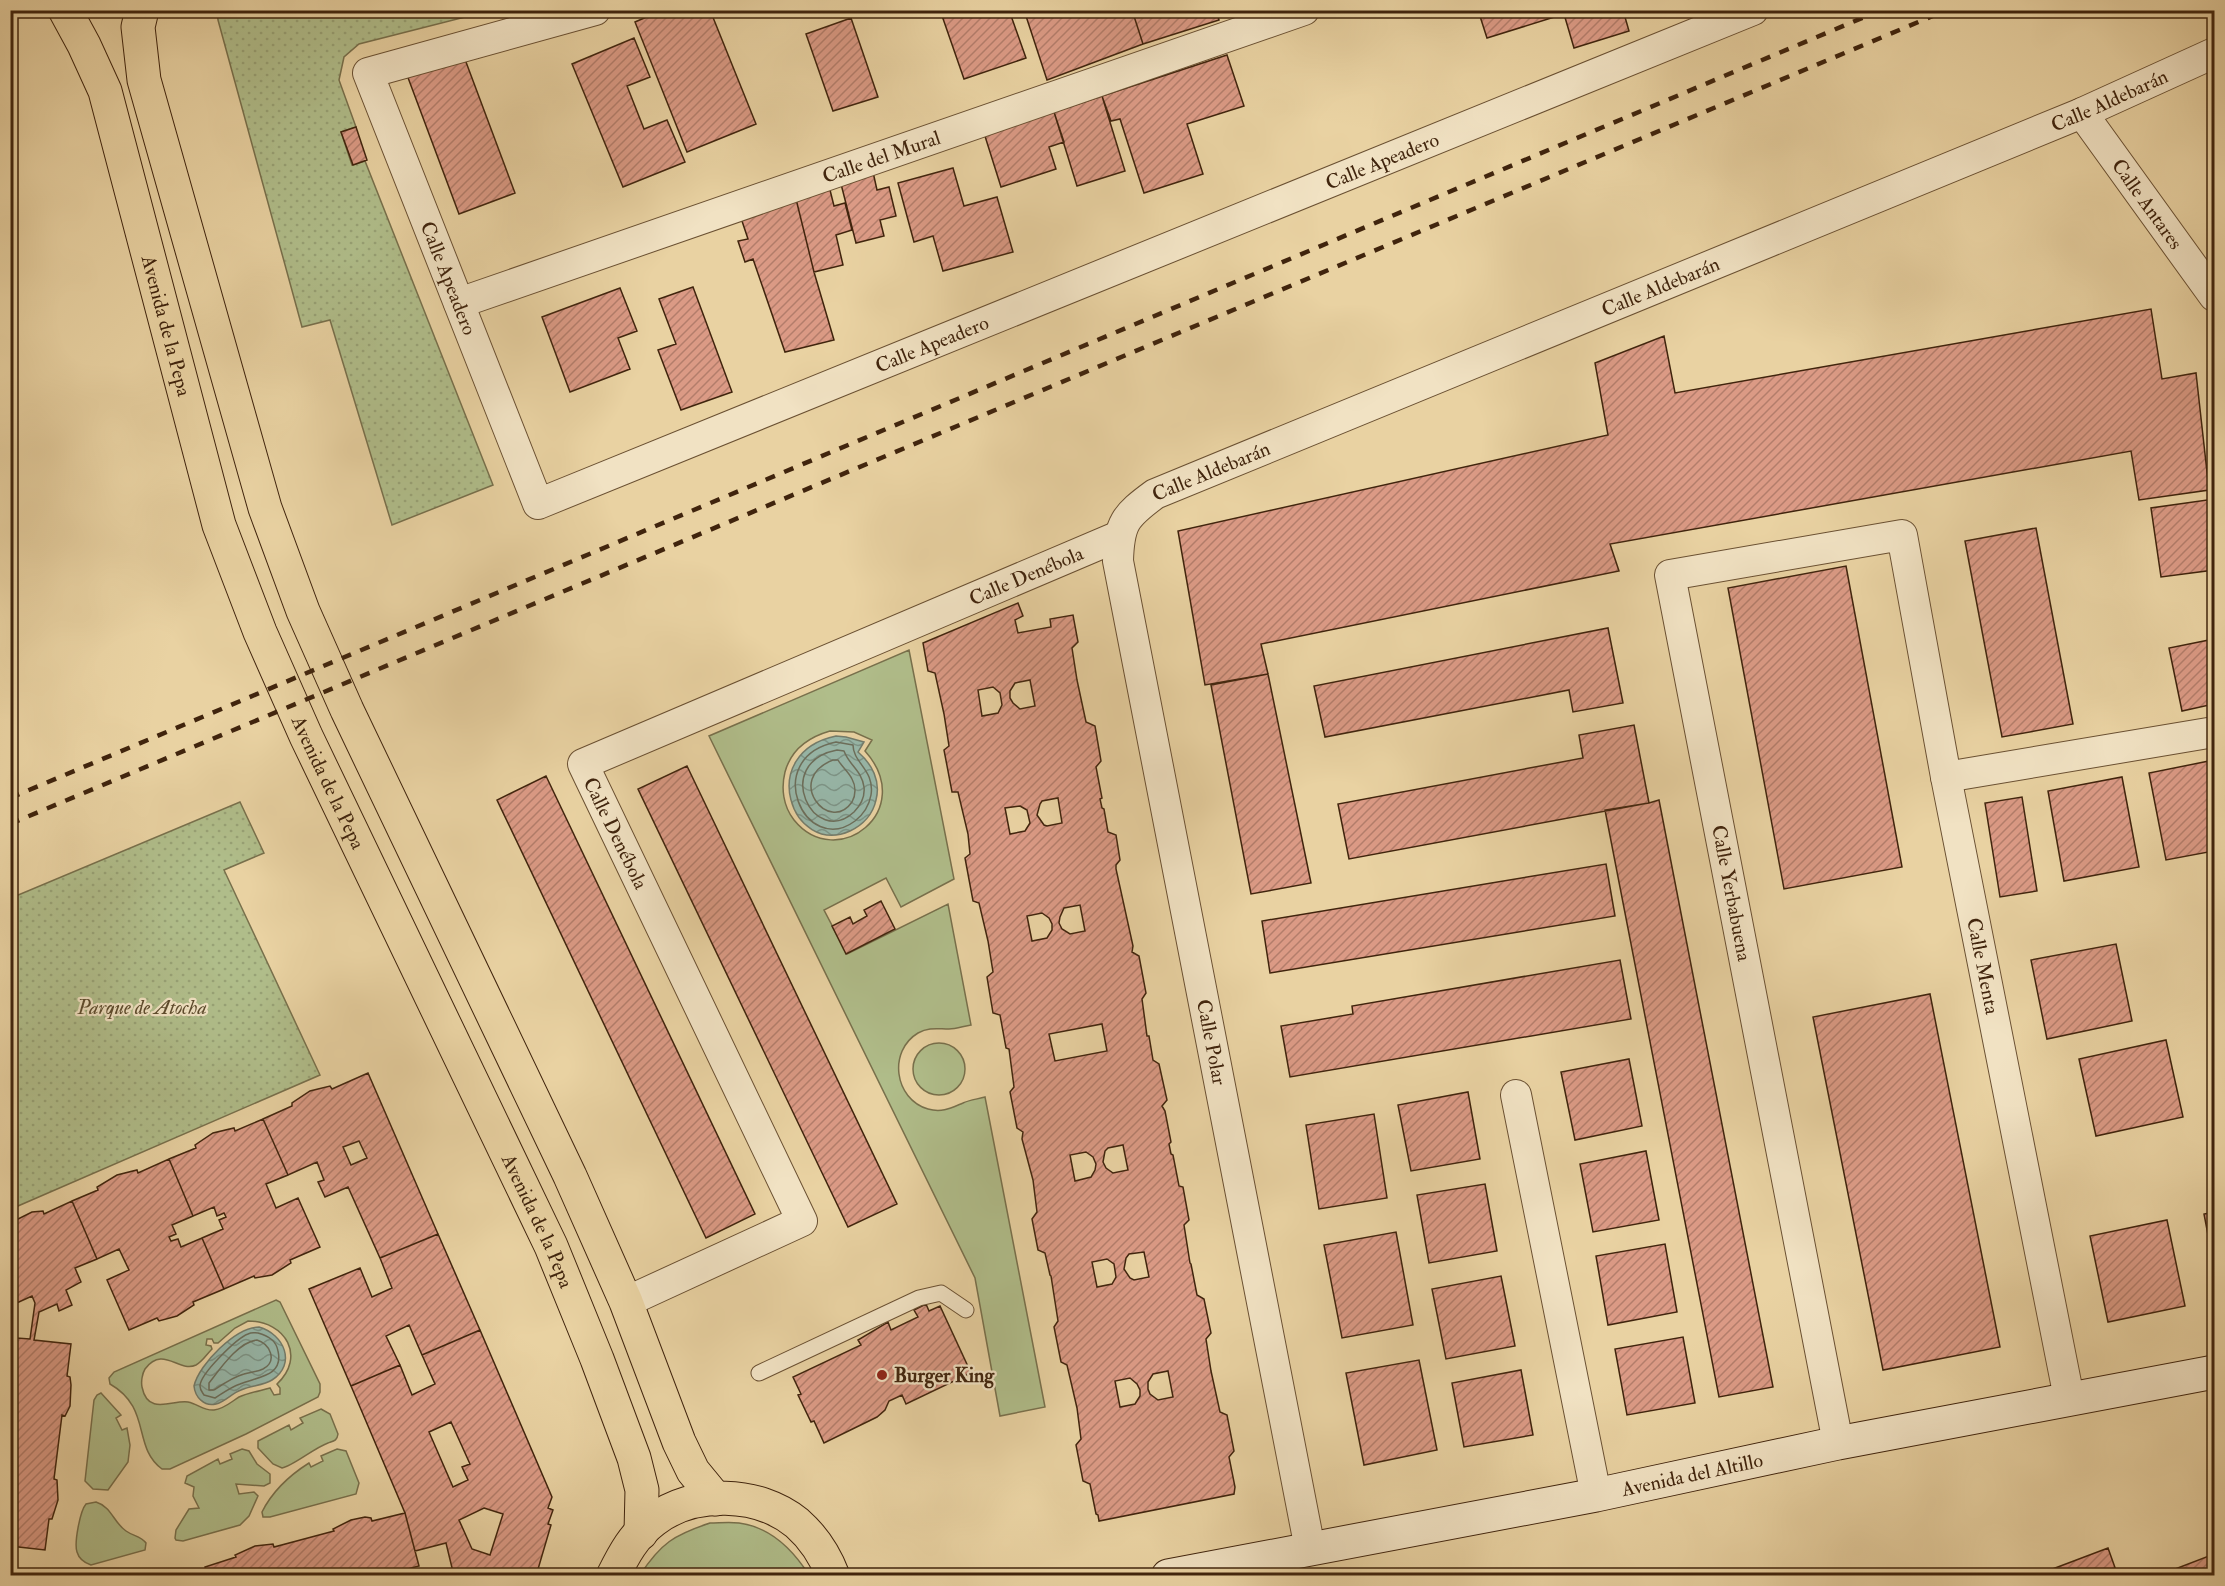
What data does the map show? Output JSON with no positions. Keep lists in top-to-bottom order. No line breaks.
{"streets":{"main road":["Avenida de la Pepa"],"street":["Calle Aldebarán","Calle del Mural","Calle Apeadero","Calle Antares","Calle Denébola","Calle Yerbabuena","Calle Menta","Calle Polar","Avenida del Altillo"]},"crossings":[["Calle Aldebarán","Calle Antares"],["Calle Aldebarán","Calle Denébola"],["Calle Aldebarán","Calle Polar"],["Calle del Mural","Calle Apeadero"],["Calle Denébola","Calle Polar"],["Calle Yerbabuena","Calle Menta"],["Calle Yerbabuena","Avenida del Altillo"],["Calle Menta","Avenida del Altillo"],["Calle Polar","Avenida del Altillo"]],"parks":["Parque de Atocha"],"places":["Burger King"]}
